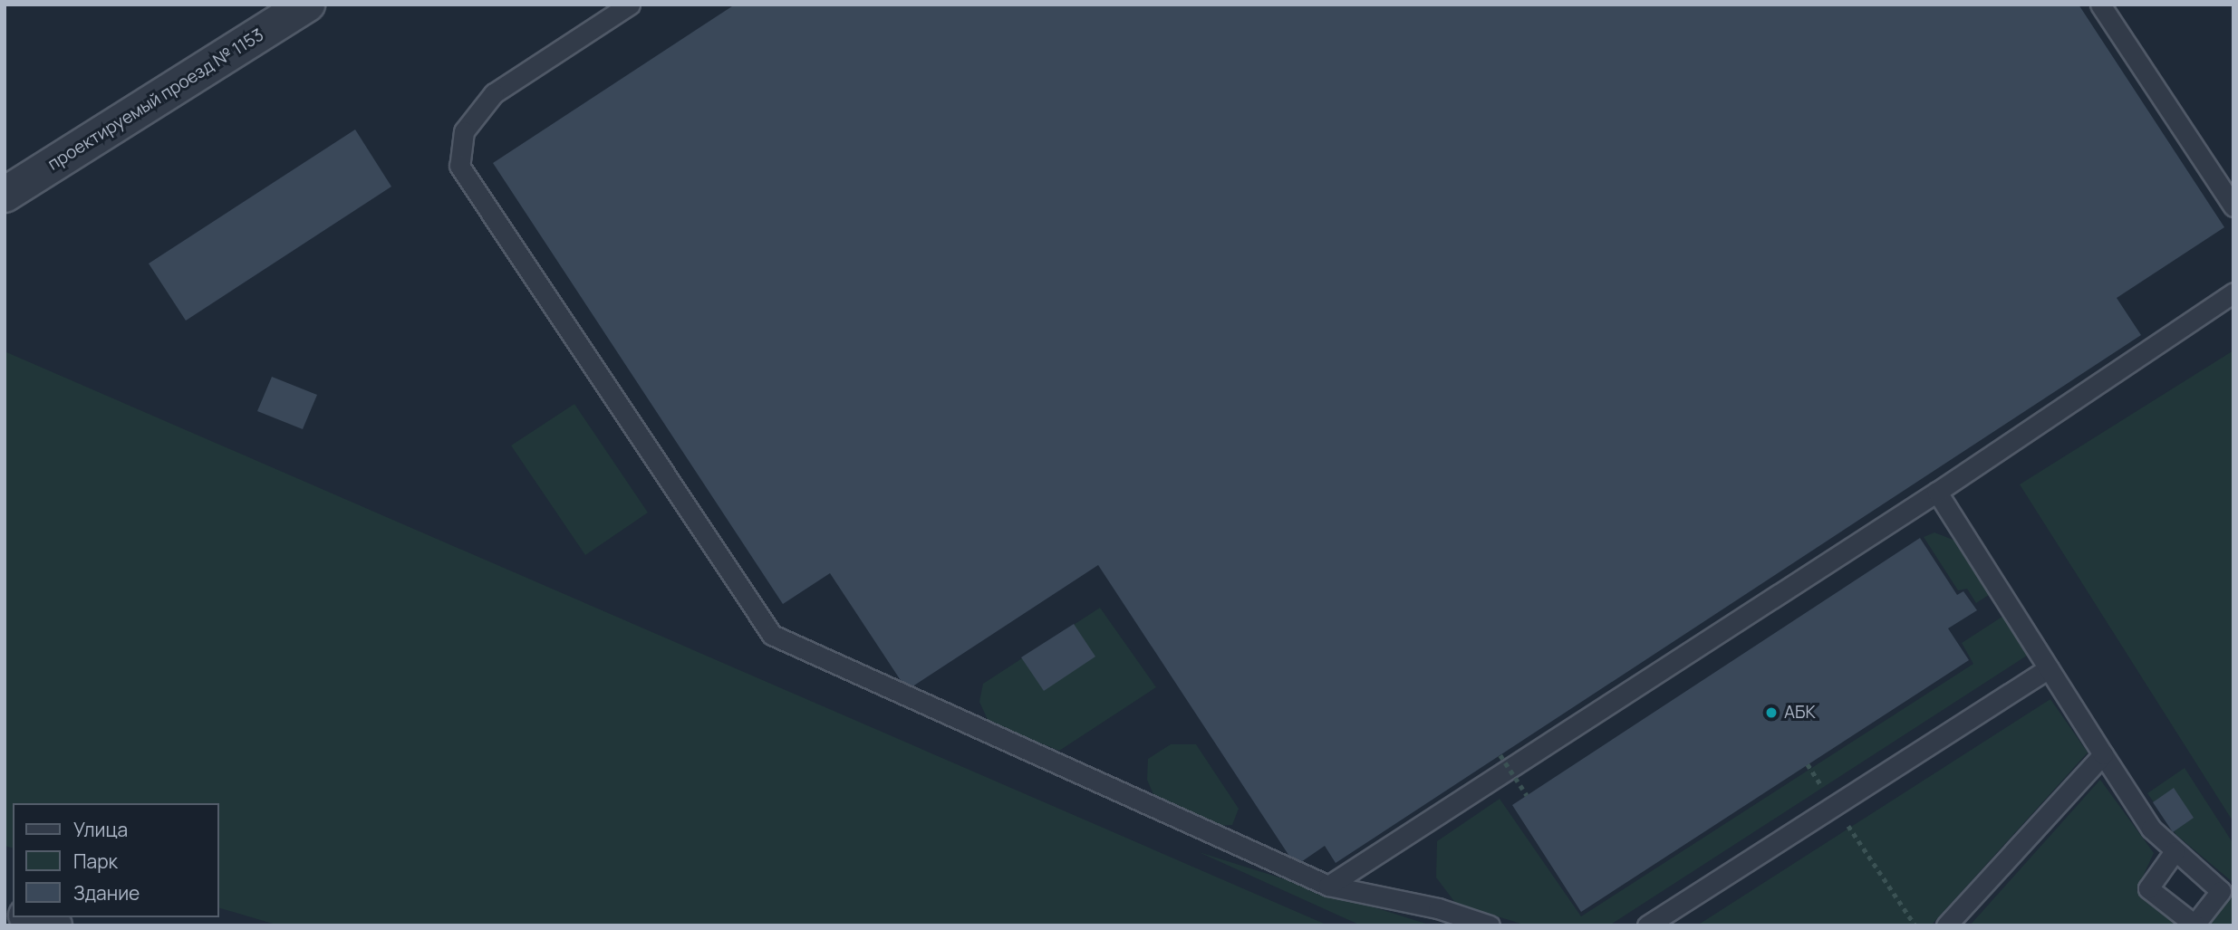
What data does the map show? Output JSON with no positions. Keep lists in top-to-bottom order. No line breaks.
{"streets":{"street":["проектируемый проезд № 1153"]},"places":["АБК"],"legend":["Улица","Парк","Здание"]}
